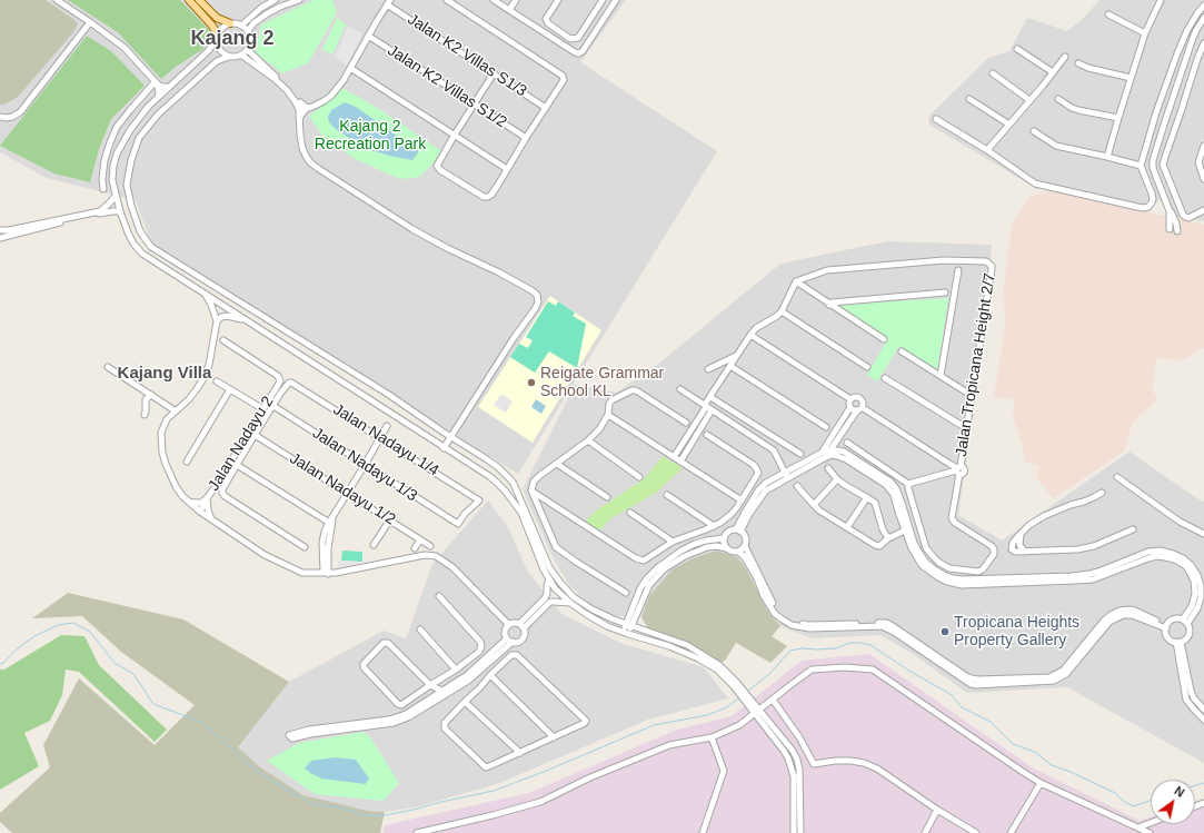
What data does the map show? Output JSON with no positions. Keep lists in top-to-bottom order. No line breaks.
{"streets":{"street":["Jalan K2 Villas S1/3","Jalan K2 Villas S1/2","Jalan Tropicana Height 2/7","Jalan Nadayu 1/4","Jalan Nadayu 2","Jalan Nadayu 1/3","Jalan Nadayu 1/2"]},"crossings":[["Jalan Nadayu 1/4","Jalan Nadayu 1/3"]],"districts":["Kajang 2","Kajang Villa"],"parks":["Kajang 2 Recreation Park"],"places":["Reigate Grammar School KL","Tropicana Heights Property Gallery"],"north":"top right"}
